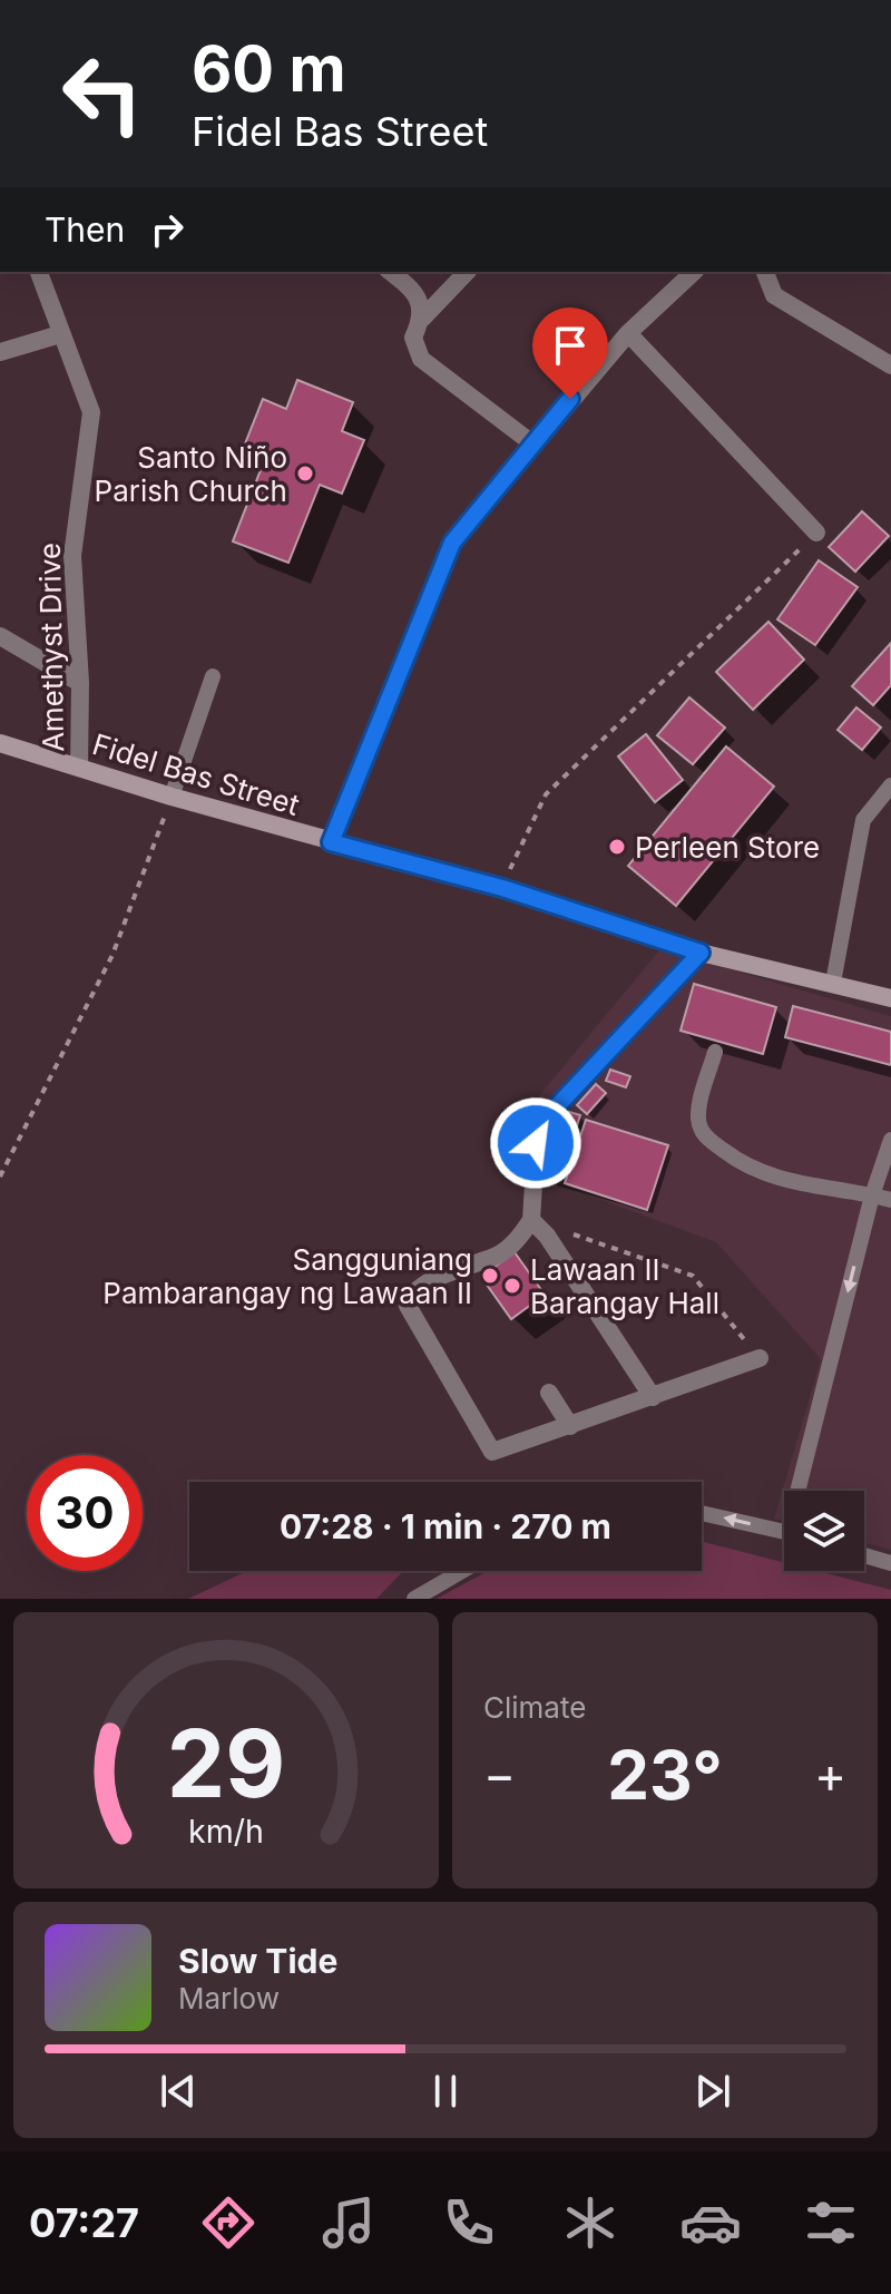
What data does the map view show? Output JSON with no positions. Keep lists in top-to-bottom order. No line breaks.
{"streets":{"street":["Amethyst Drive","Fidel Bas Street"]},"crossings":[["Amethyst Drive","Fidel Bas Street"]],"places":["Santo Niño Parish Church","Perleen Store","Sangguniang Pambarangay ng Lawaan Ⅱ","Lawaan II Barangay Hall"],"page":{"turn":["60 m","Fidel Bas Street"],"then":"Then","limit":"30","trip":"07:28 · 1 min · 270 m","tile":"Climate","heat":["−","23°","+"],"song":["Slow Tide","Marlow"],"tabs":"07:27","gauge":["29","km/h"]}}
